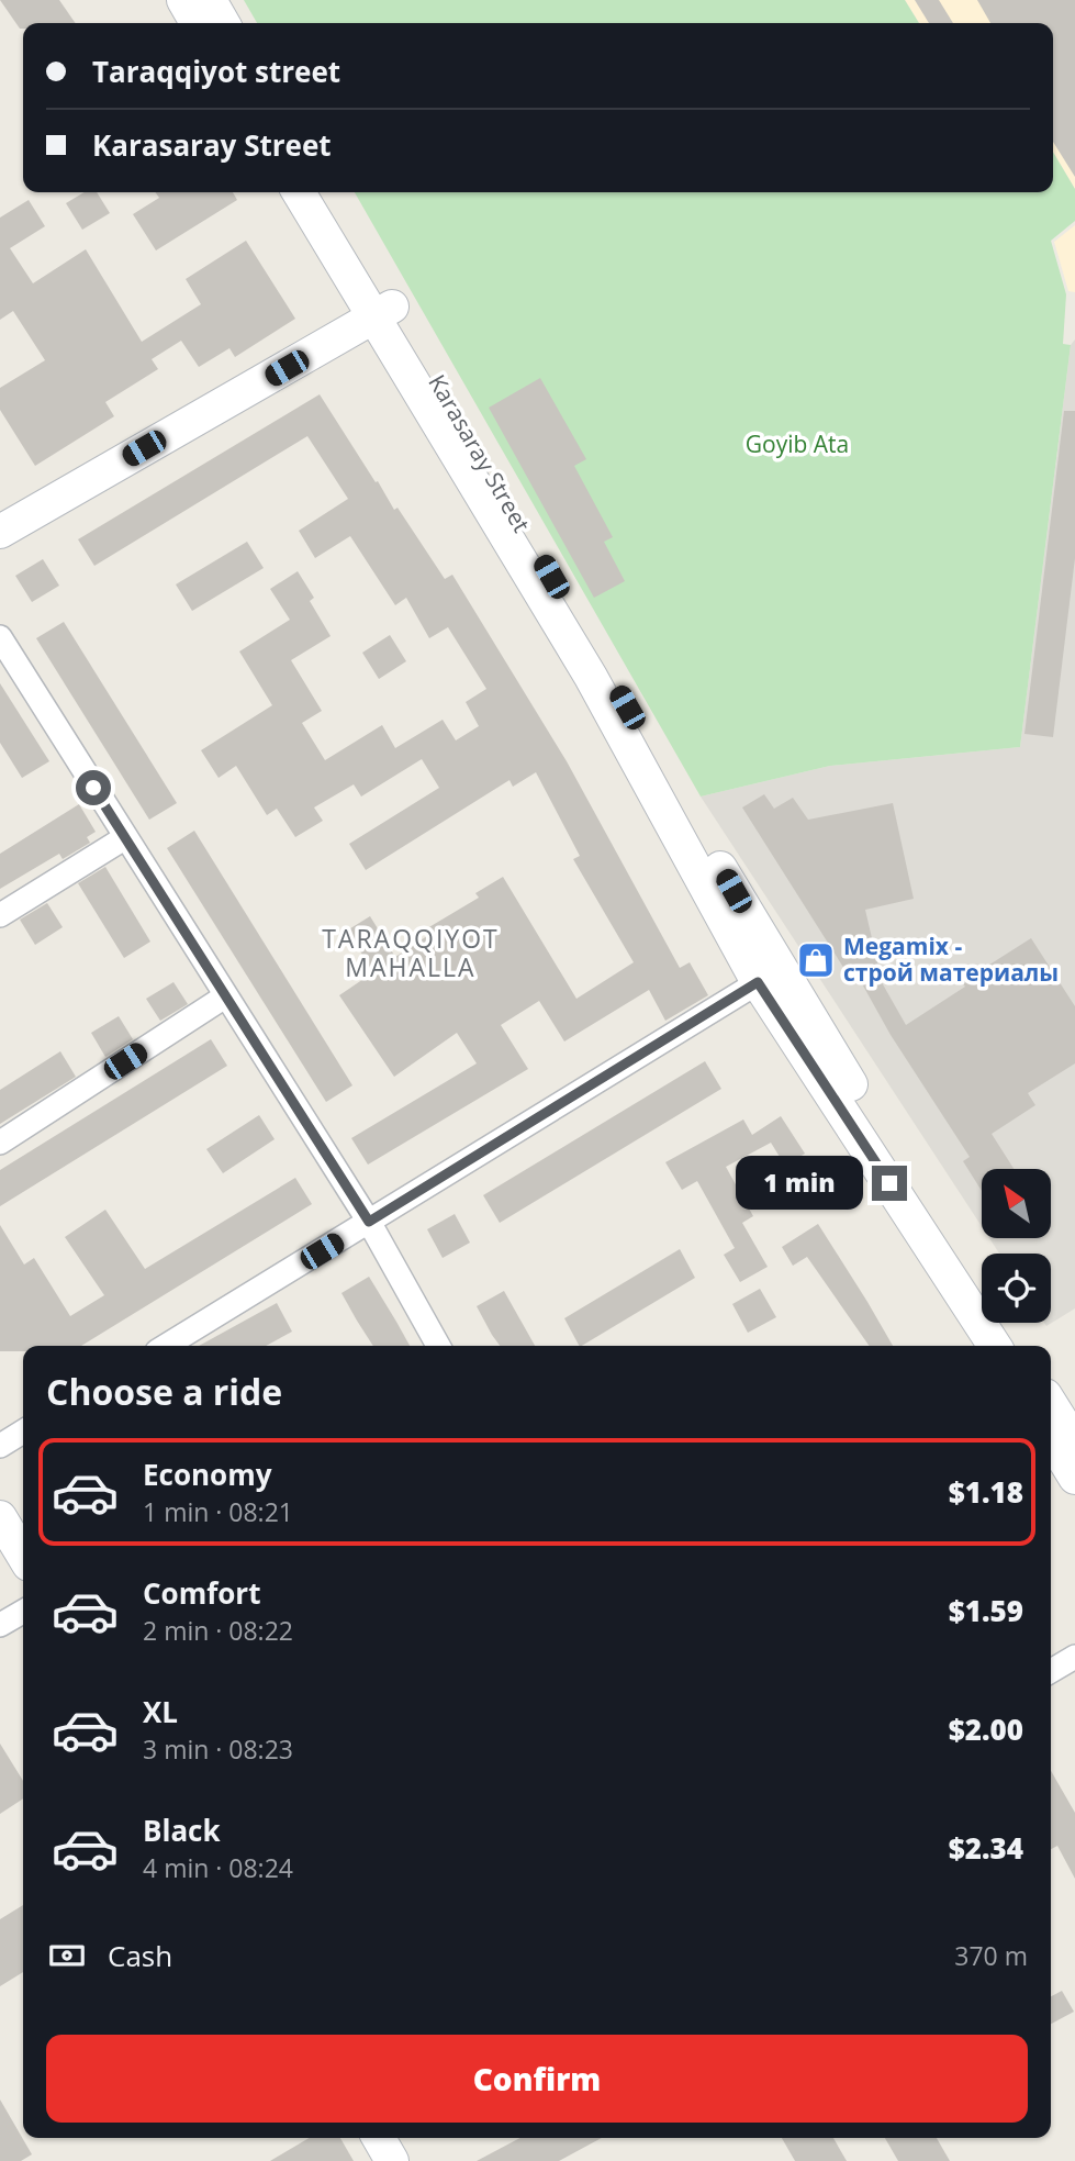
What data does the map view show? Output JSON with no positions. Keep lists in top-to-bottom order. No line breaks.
{"streets":{"main road":["Karasaray Street"]},"districts":["TARAQQIYOT MAHALLA"],"parks":["Goyib Ata"],"places":{"shop":["Megamix - строй материалы"]},"north":"top left","page":{"banner":["Taraqqiyot street","Karasaray Street"],"bubble":"1 min","heading":"Choose a ride","list":[{"name":"Economy","note":"1 min · 08:21","value":"$1.18"},{"name":"Comfort","note":"2 min · 08:22","value":"$1.59"},{"name":"XL","note":"3 min · 08:23","value":"$2.00"},{"name":"Black","note":"4 min · 08:24","value":"$2.34"}],"pay":["Cash","370 m"],"buttons":"Confirm"}}
